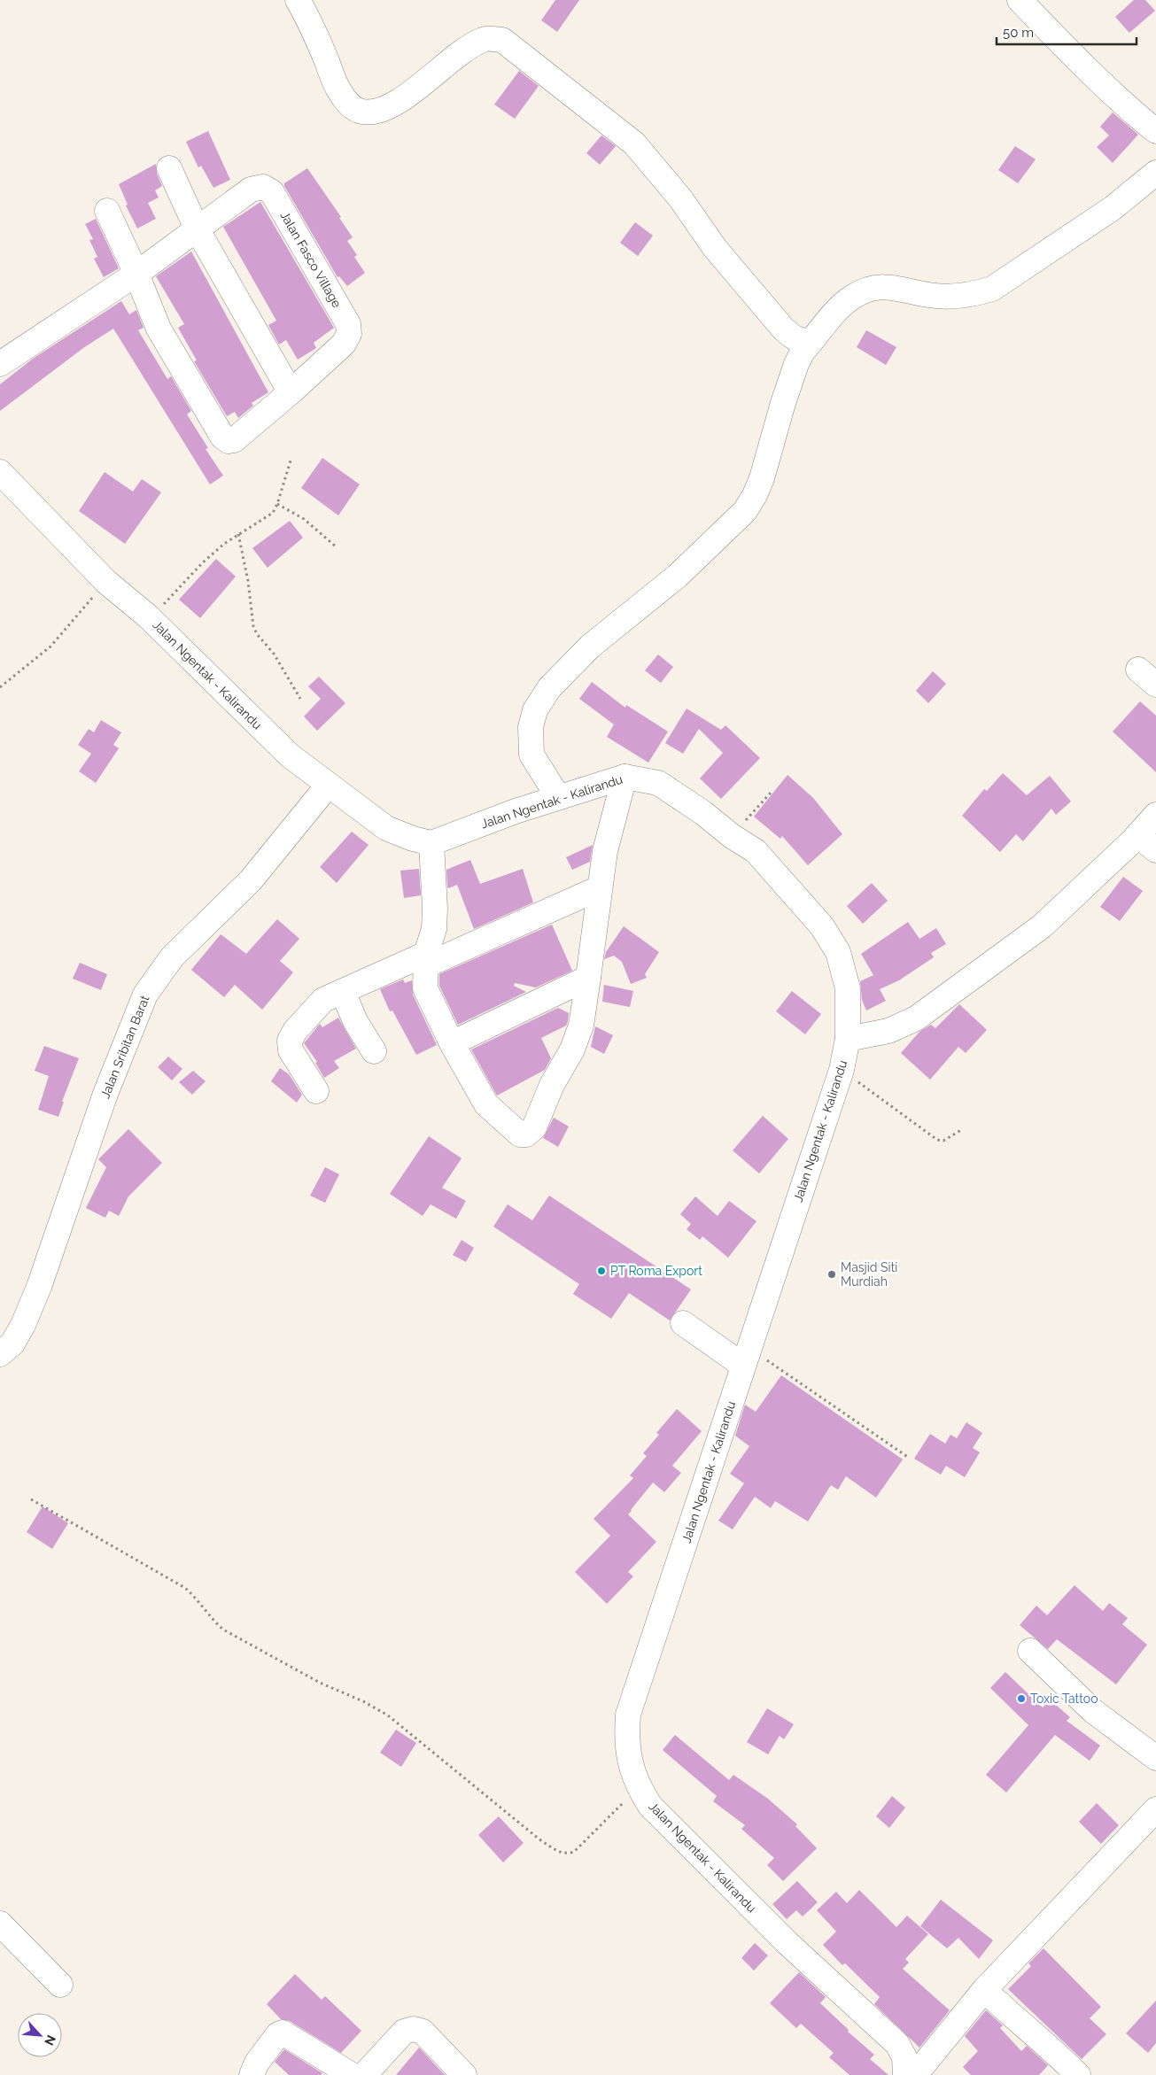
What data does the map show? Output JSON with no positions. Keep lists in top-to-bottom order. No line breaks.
{"streets":{"street":["Jalan Fasco Village","Jalan Ngentak - Kalirandu","Jalan Sribitan Barat"]},"crossings":[["Jalan Ngentak - Kalirandu","Jalan Sribitan Barat"]],"places":["PT Roma Export","Masjid Siti Murdiah","Toxic Tattoo"],"scale_bar":"50 m","north":"bottom right"}
